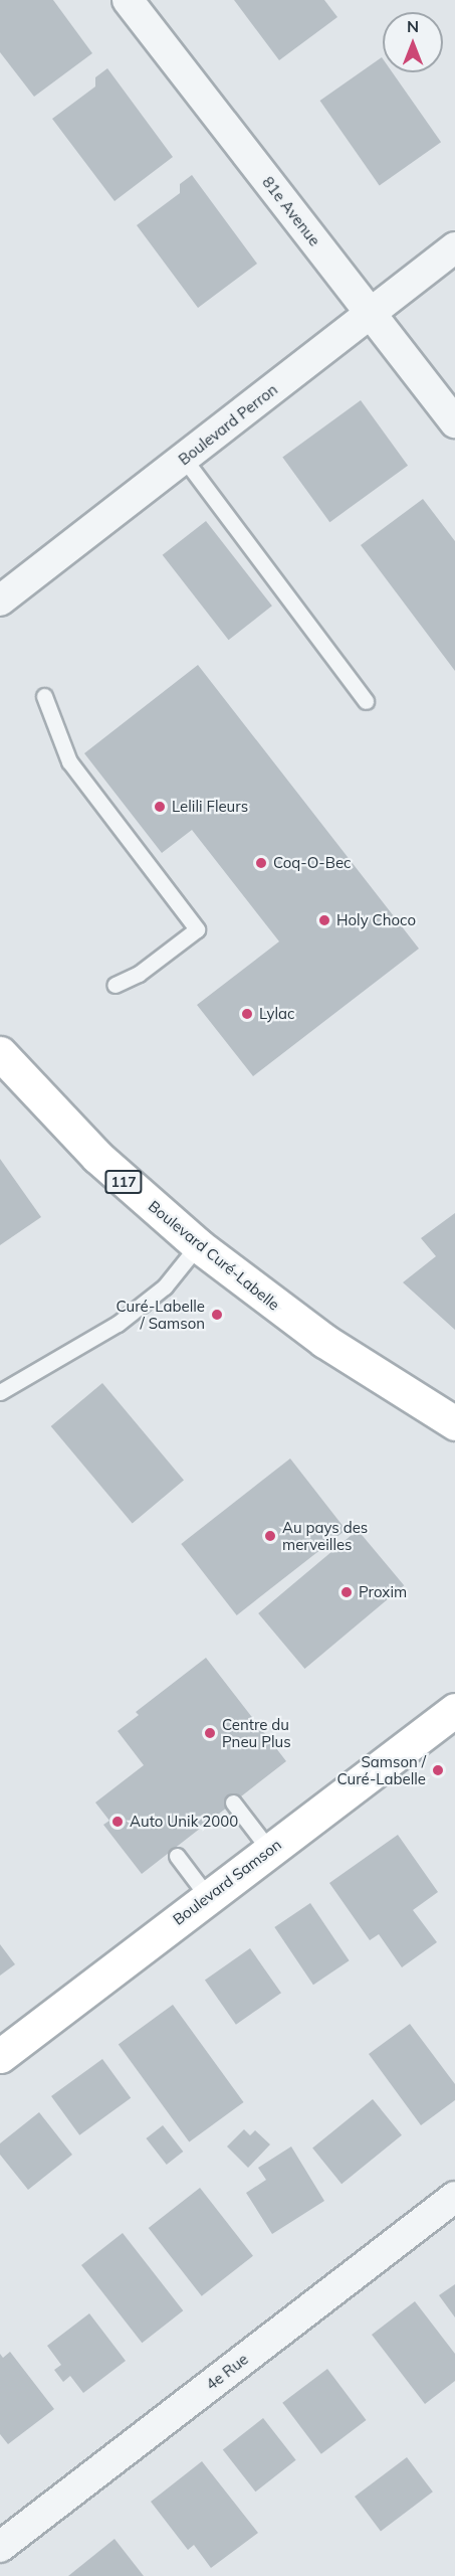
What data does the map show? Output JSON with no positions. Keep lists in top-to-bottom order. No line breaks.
{"streets":{"main road":["117","Boulevard Curé-Labelle","Boulevard Samson"],"street":["81e Avenue","Boulevard Perron","4e Rue"]},"crossings":[["81e Avenue","Boulevard Perron"]],"places":["Lelili Fleurs","Coq-O-Bec","Holy Choco","Lylac","Curé-Labelle / Samson","Au pays des merveilles","Proxim","Centre du Pneu Plus","Samson / Curé-Labelle","Auto Unik 2000"],"north":"top"}
